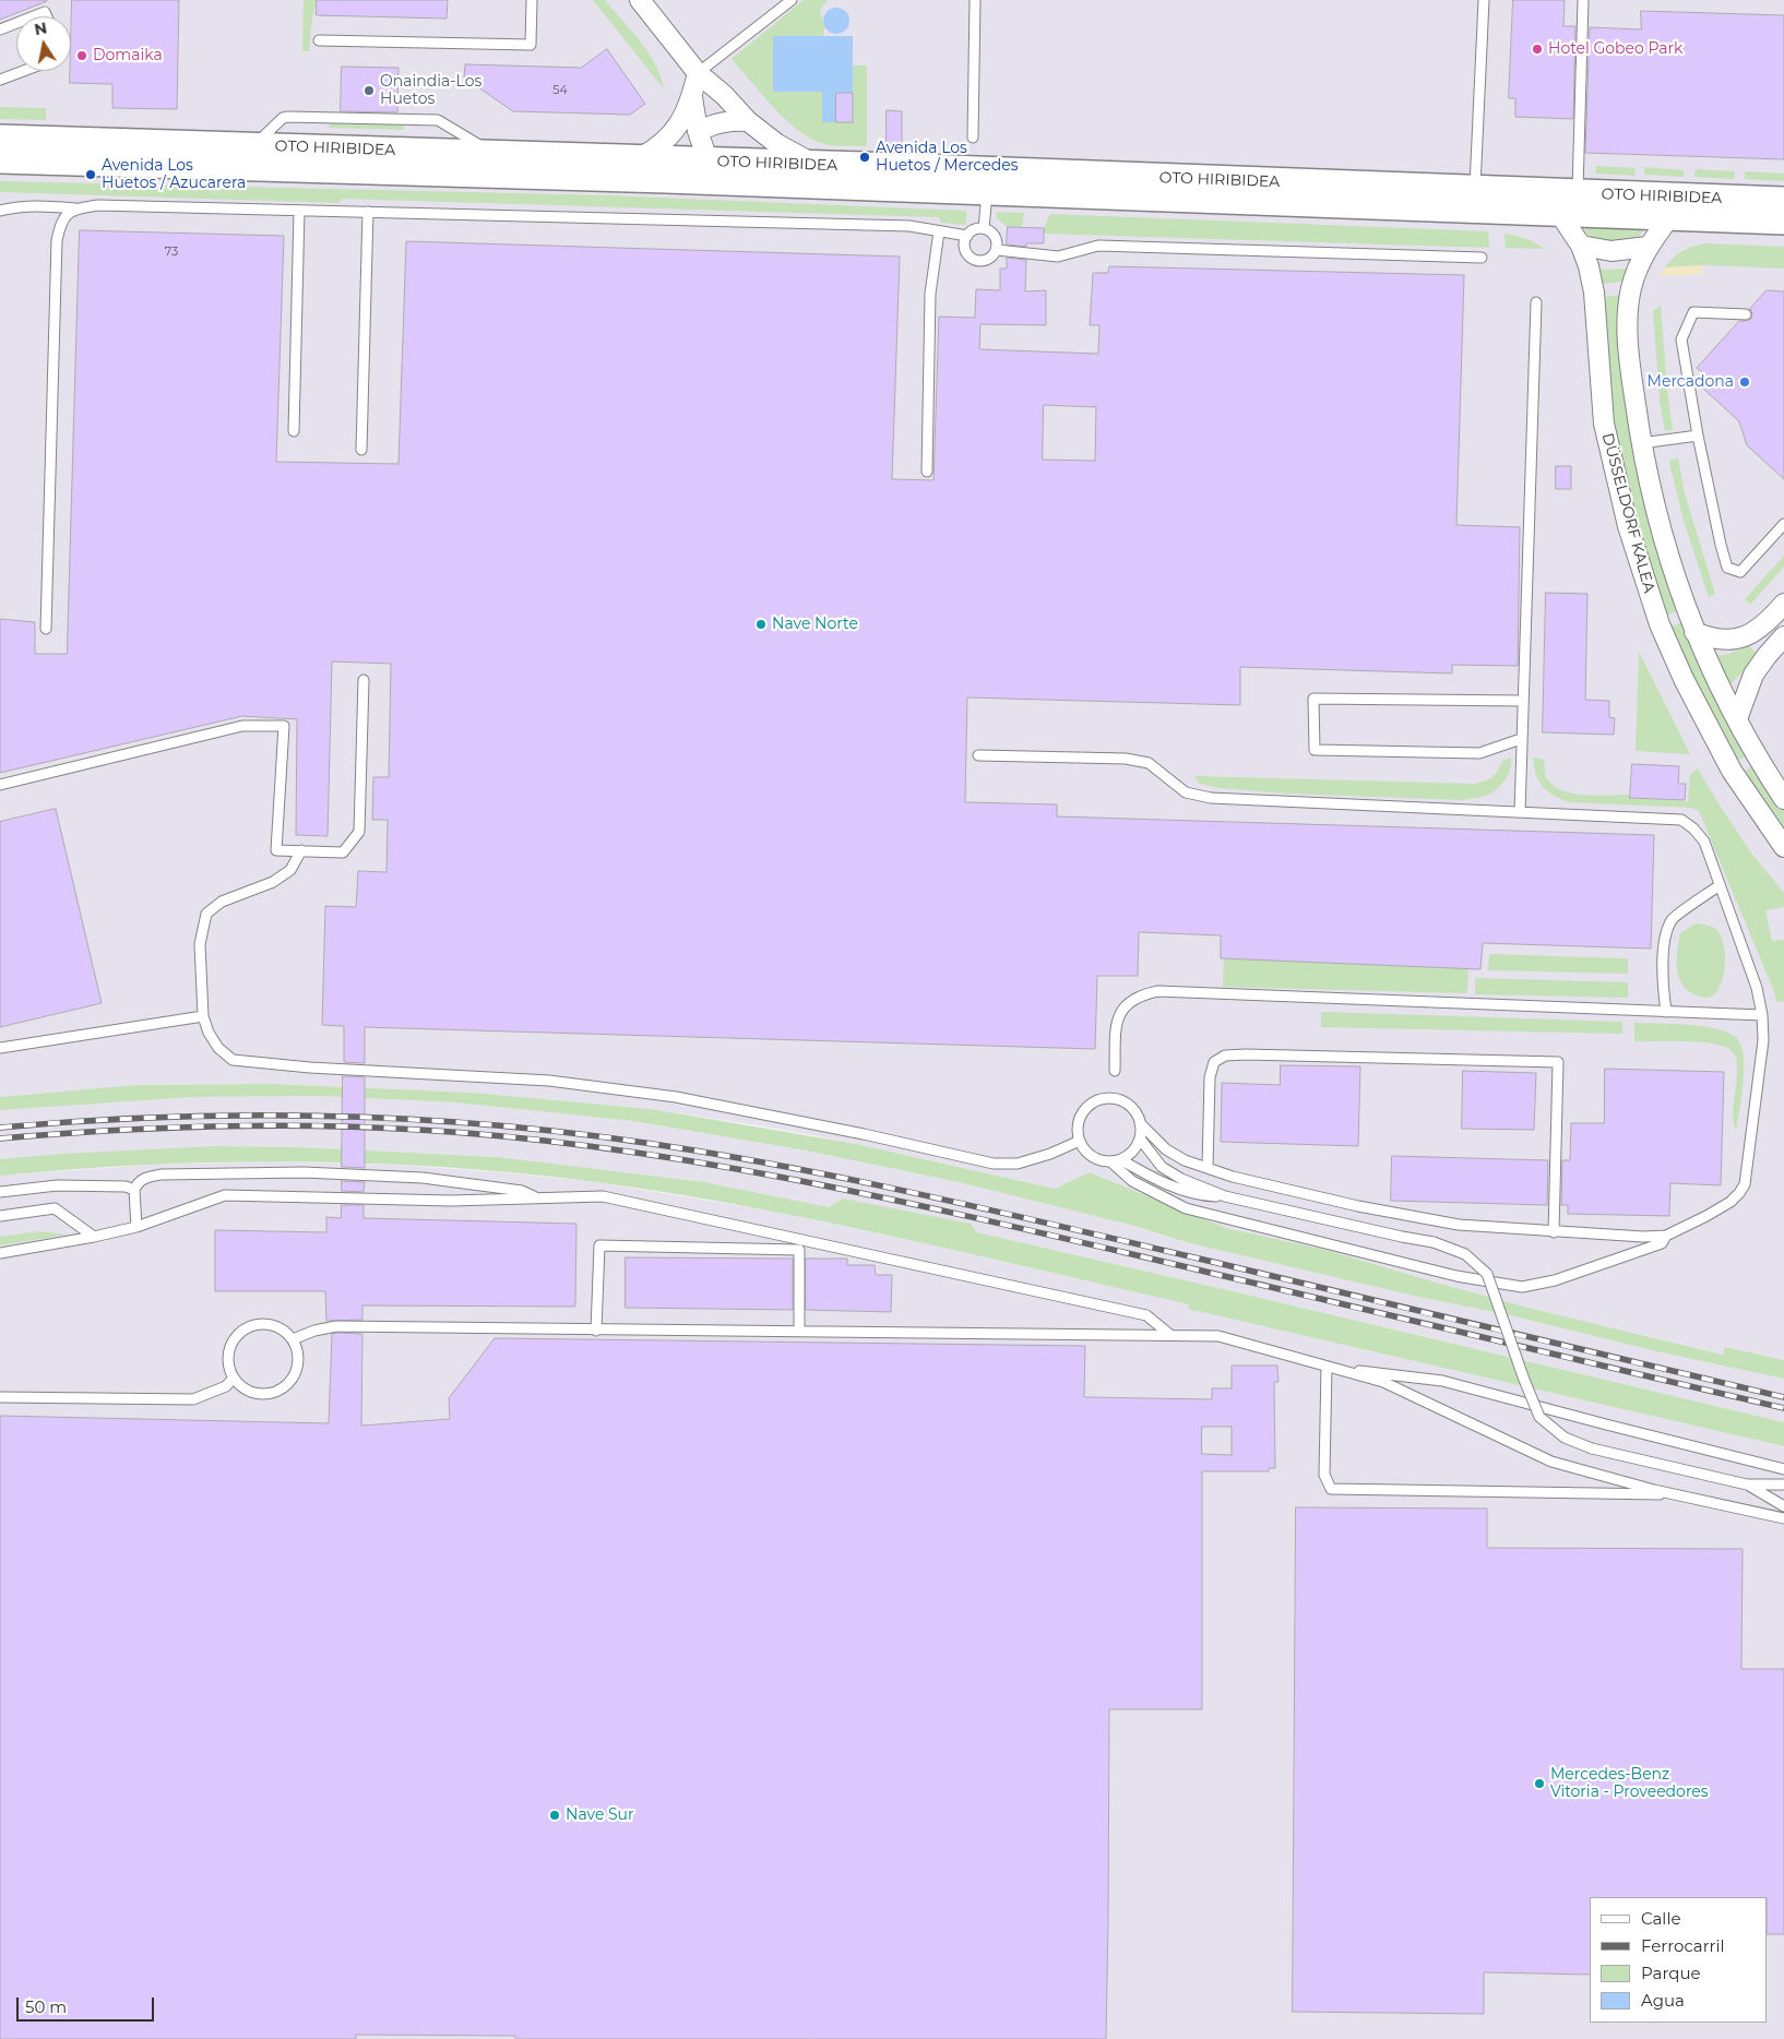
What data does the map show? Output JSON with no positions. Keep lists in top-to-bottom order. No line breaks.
{"streets":{"street":["OTO HIRIBIDEA","DÜSSELDORF KALEA"]},"crossings":[["OTO HIRIBIDEA","DÜSSELDORF KALEA"]],"places":["Hotel Gobeo Park","Domaika","Onaindia-Los Huetos","Avenida Los Huetos / Mercedes","Avenida Los Huetos / Azucarera","Mercadona","Nave Norte","Mercedes-Benz Vitoria - Proveedores","Nave Sur"],"house_numbers":["54","73"],"legend":["Calle","Ferrocarril","Parque","Agua"],"scale_bar":"50 m","north":"top"}
